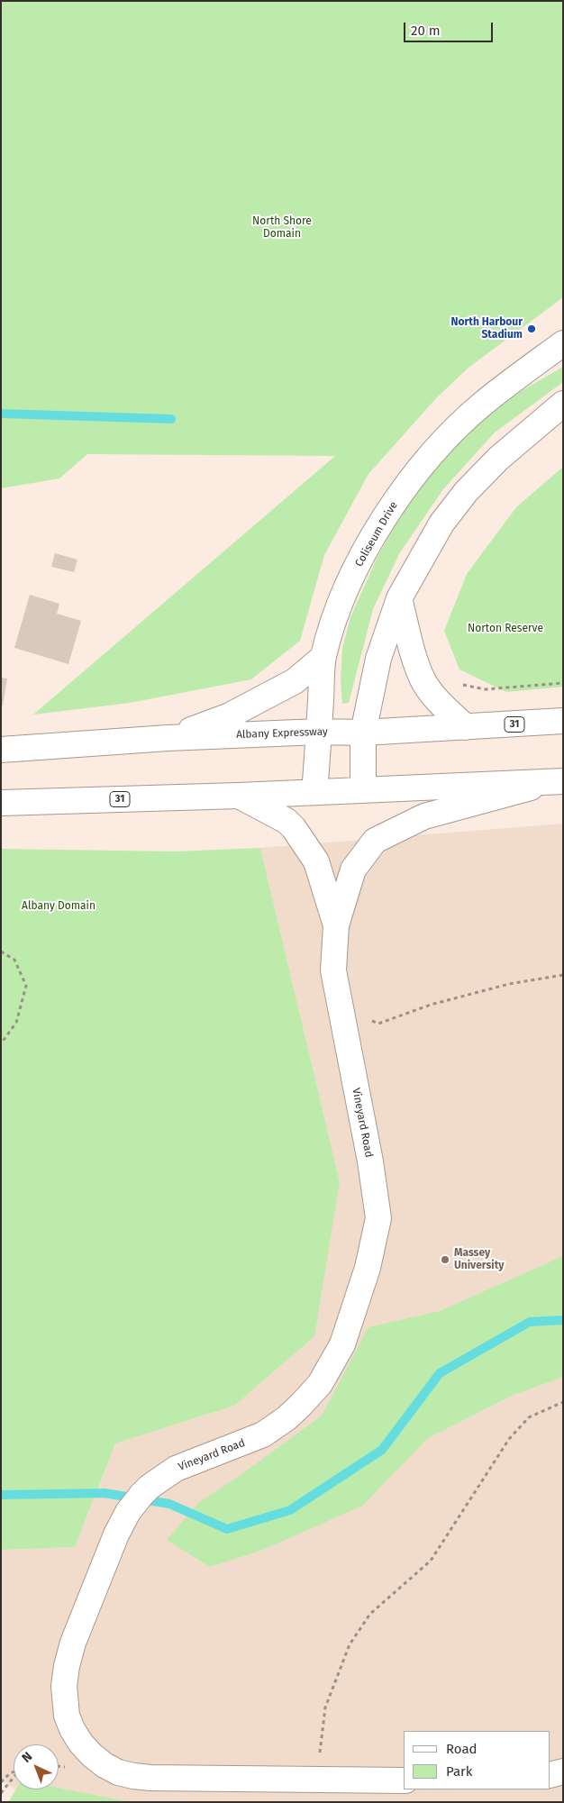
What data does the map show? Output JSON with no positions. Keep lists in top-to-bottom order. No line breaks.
{"streets":{"main road":["Coliseum Drive","31","Albany Expressway","Vineyard Road"]},"crossings":[["Coliseum Drive","31"],["Coliseum Drive","Albany Expressway"],["31","Vineyard Road"]],"parks":["North Shore Domain","Norton Reserve","Albany Domain"],"places":["North Harbour Stadium","Massey University"],"legend":["Road","Park"],"scale_bar":"20 m","north":"top left"}
